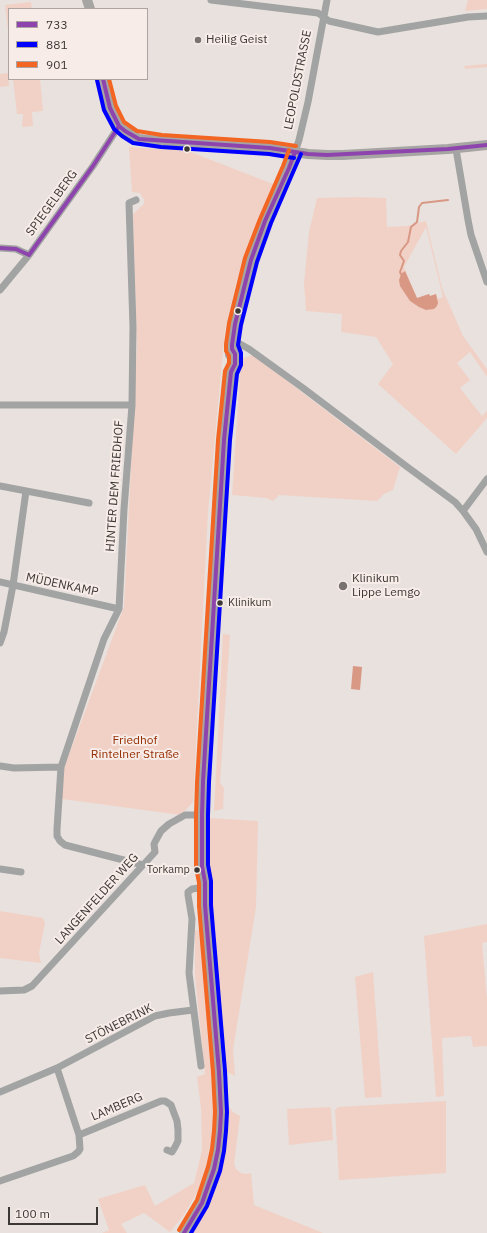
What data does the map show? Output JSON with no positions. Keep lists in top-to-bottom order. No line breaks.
{"streets":{"main road":["LEOPOLDSTRASSE"],"street":["SPIEGELBERG","HINTER DEM FRIEDHOF","MÜDENKAMP","LANGENFELDER WEG","STÖNEBRINK","LAMBERG"]},"crossings":[["LEOPOLDSTRASSE","LANGENFELDER WEG"],["HINTER DEM FRIEDHOF","MÜDENKAMP"]],"parks":["Friedhof Rintelner Straße"],"places":["Heilig Geist","Klinikum Lippe Lemgo","Klinikum","Torkamp"],"lines":["transit line 733","transit line 881","transit line 901"],"legend":["733","881","901"],"scale_bar":"100 m"}
